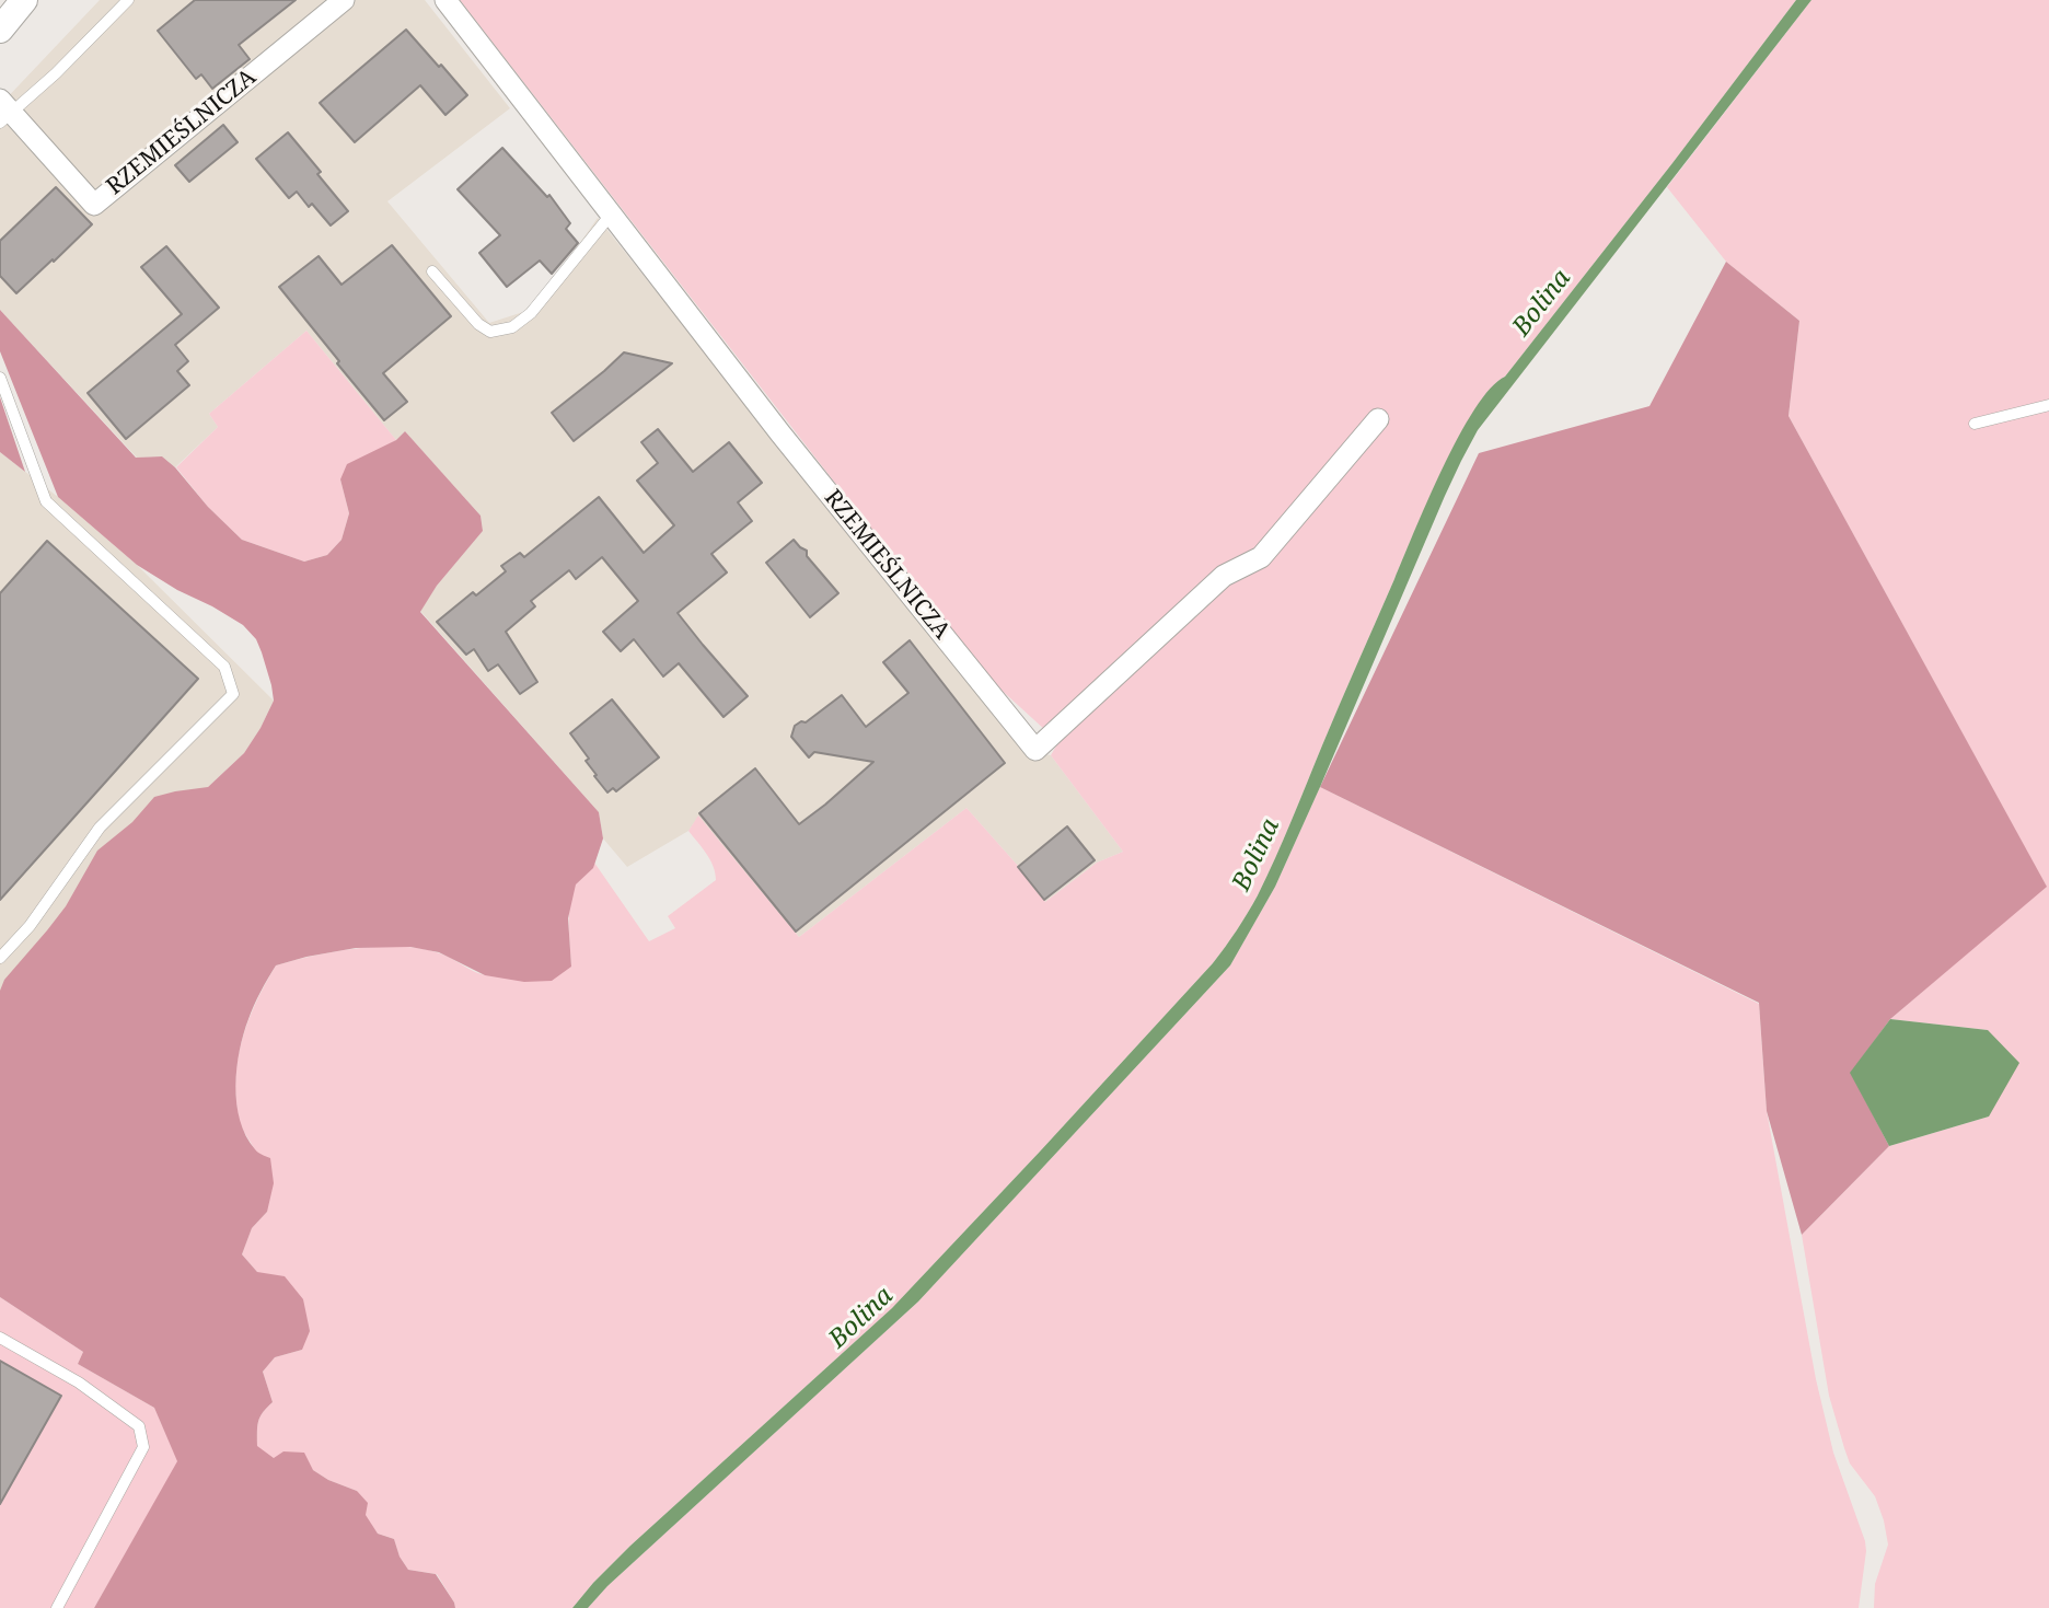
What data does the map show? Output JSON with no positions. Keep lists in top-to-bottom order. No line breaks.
{"streets":{"street":["RZEMIEŚLNICZA"]},"water":["Bolina"]}
